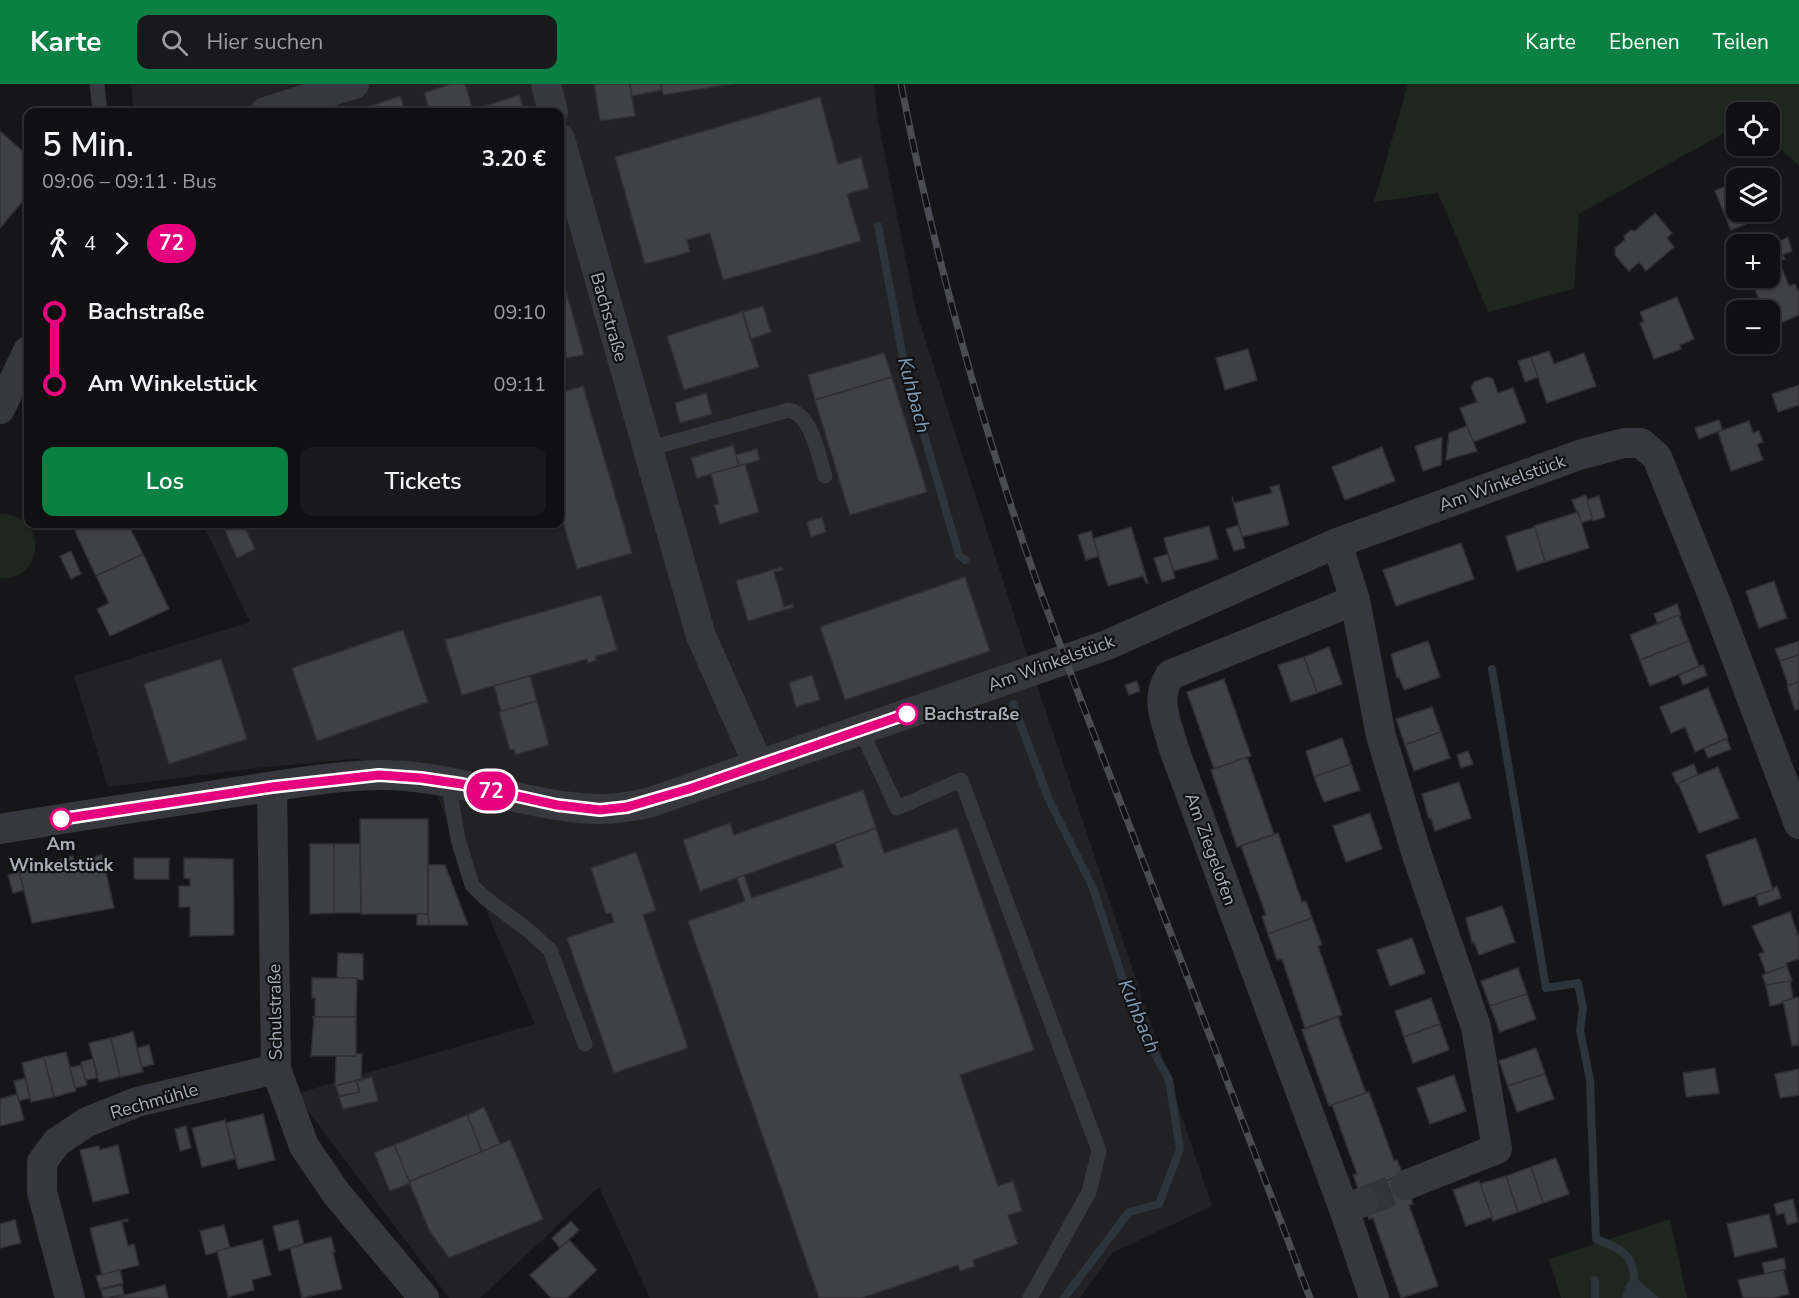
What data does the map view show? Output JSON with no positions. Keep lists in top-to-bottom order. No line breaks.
{"streets":{"street":["Bachstraße","Am Winkelstück","Am Ziegelofen","Schulstraße","Rechmühle"]},"crossings":[["Bachstraße","Am Winkelstück"],["Am Winkelstück","Schulstraße"],["Schulstraße","Rechmühle"]],"water":["Kuhbach"],"places":["Bachstraße","Am Winkelstück"],"lines":["bus line 72"],"page":{"header":"Karte","search":"Hier suchen","nav":["Karte","Ebenen","Teilen"],"on_map":"72","map_buttons":["+","−"],"heading":["5 Min.","09:06 – 09:11 · Bus","3.20 €"],"legs":["4","72"],"list":[{"name":"Bachstraße","value":"09:10"},{"name":"Am Winkelstück","value":"09:11"}],"buttons":["Los","Tickets"]}}
